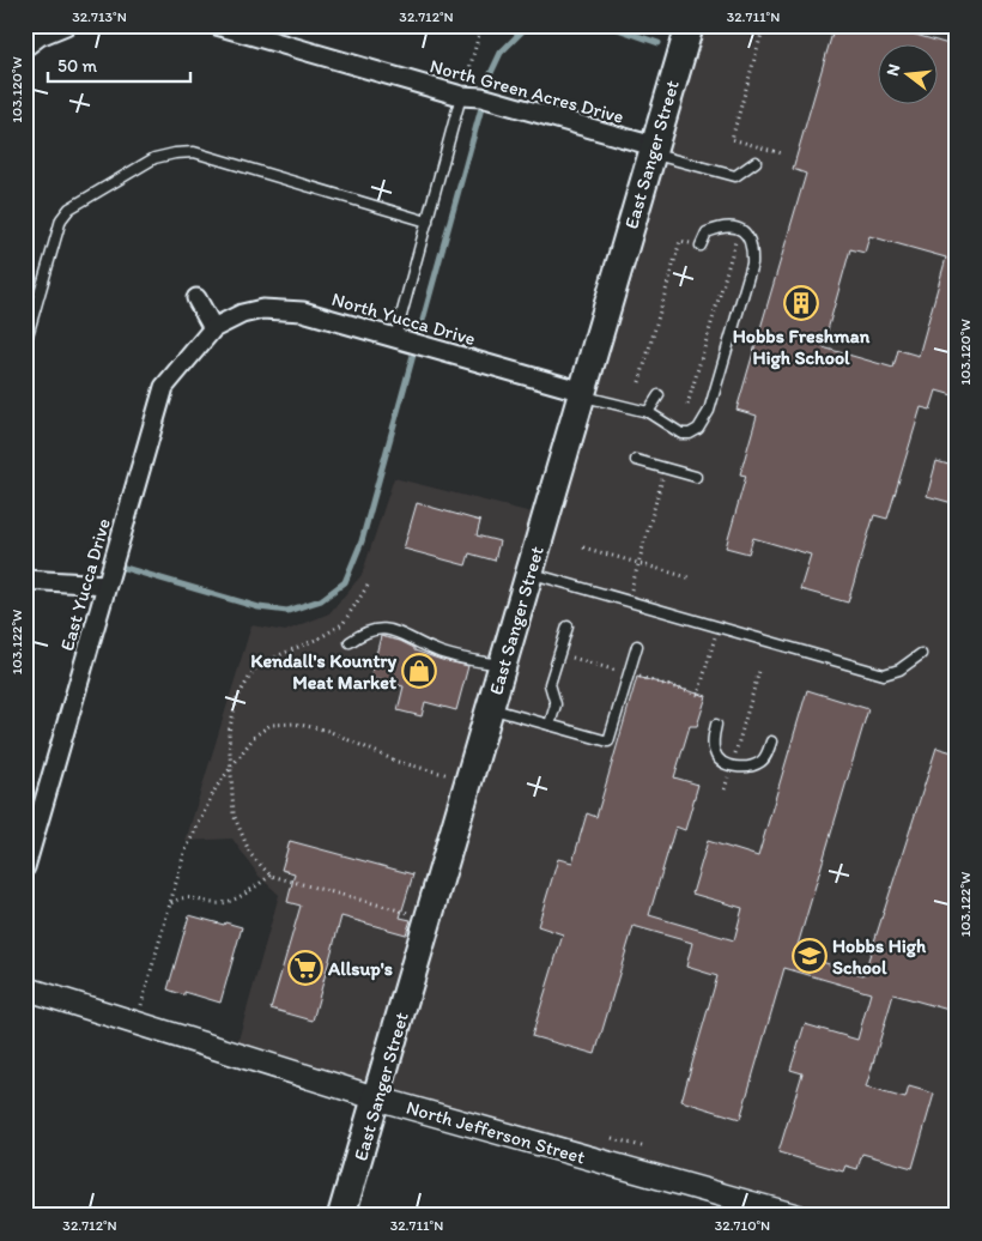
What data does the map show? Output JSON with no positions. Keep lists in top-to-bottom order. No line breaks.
{"streets":{"main road":["East Sanger Street"],"street":["North Green Acres Drive","North Yucca Drive","East Yucca Drive","North Jefferson Street"]},"crossings":[["North Green Acres Drive","East Sanger Street"],["East Sanger Street","North Yucca Drive"],["East Sanger Street","North Jefferson Street"],["North Yucca Drive","East Yucca Drive"]],"places":{"building":["Hobbs Freshman High School"],"shop":["Kendall's Kountry Meat Market"],"school or university":["Hobbs High School"],"supermarket":["Allsup's"]},"scale_bar":"50 m","north":"left","coordinates":["32.713°N","32.712°N","32.711°N","103.120°W","103.122°W","32.710°N"]}
